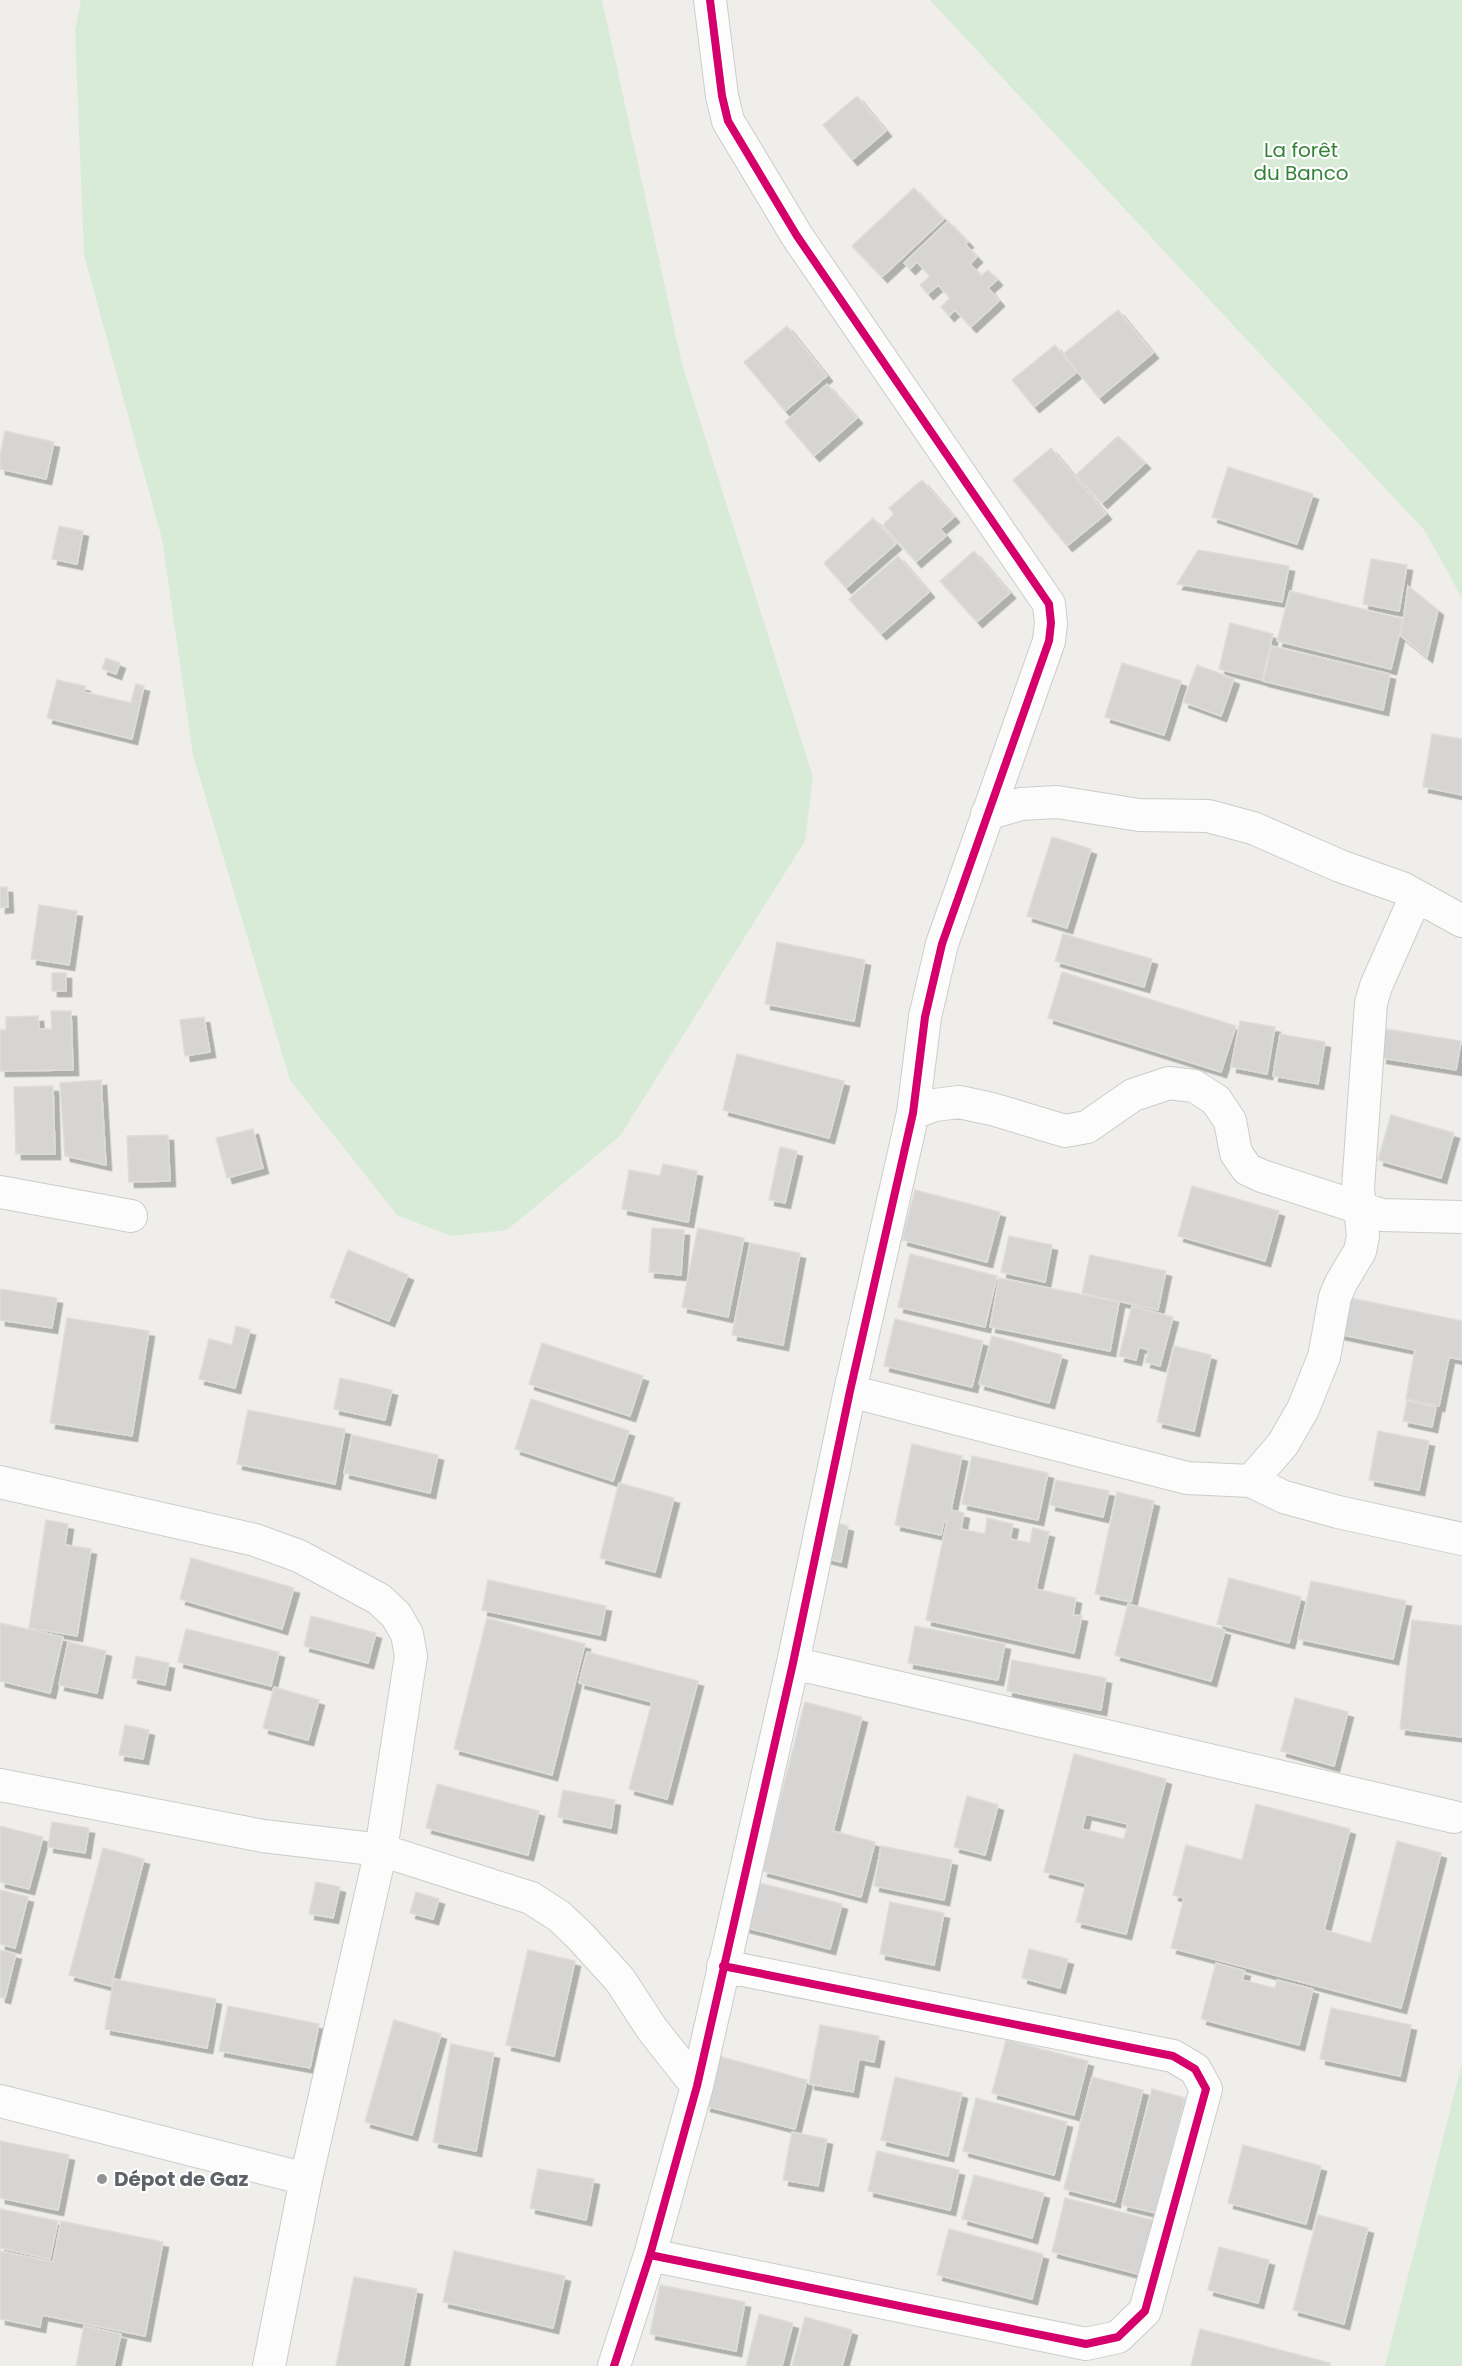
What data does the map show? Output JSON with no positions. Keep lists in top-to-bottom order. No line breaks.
{"parks":["La forêt du Banco"],"places":["Dépot de Gaz"]}
